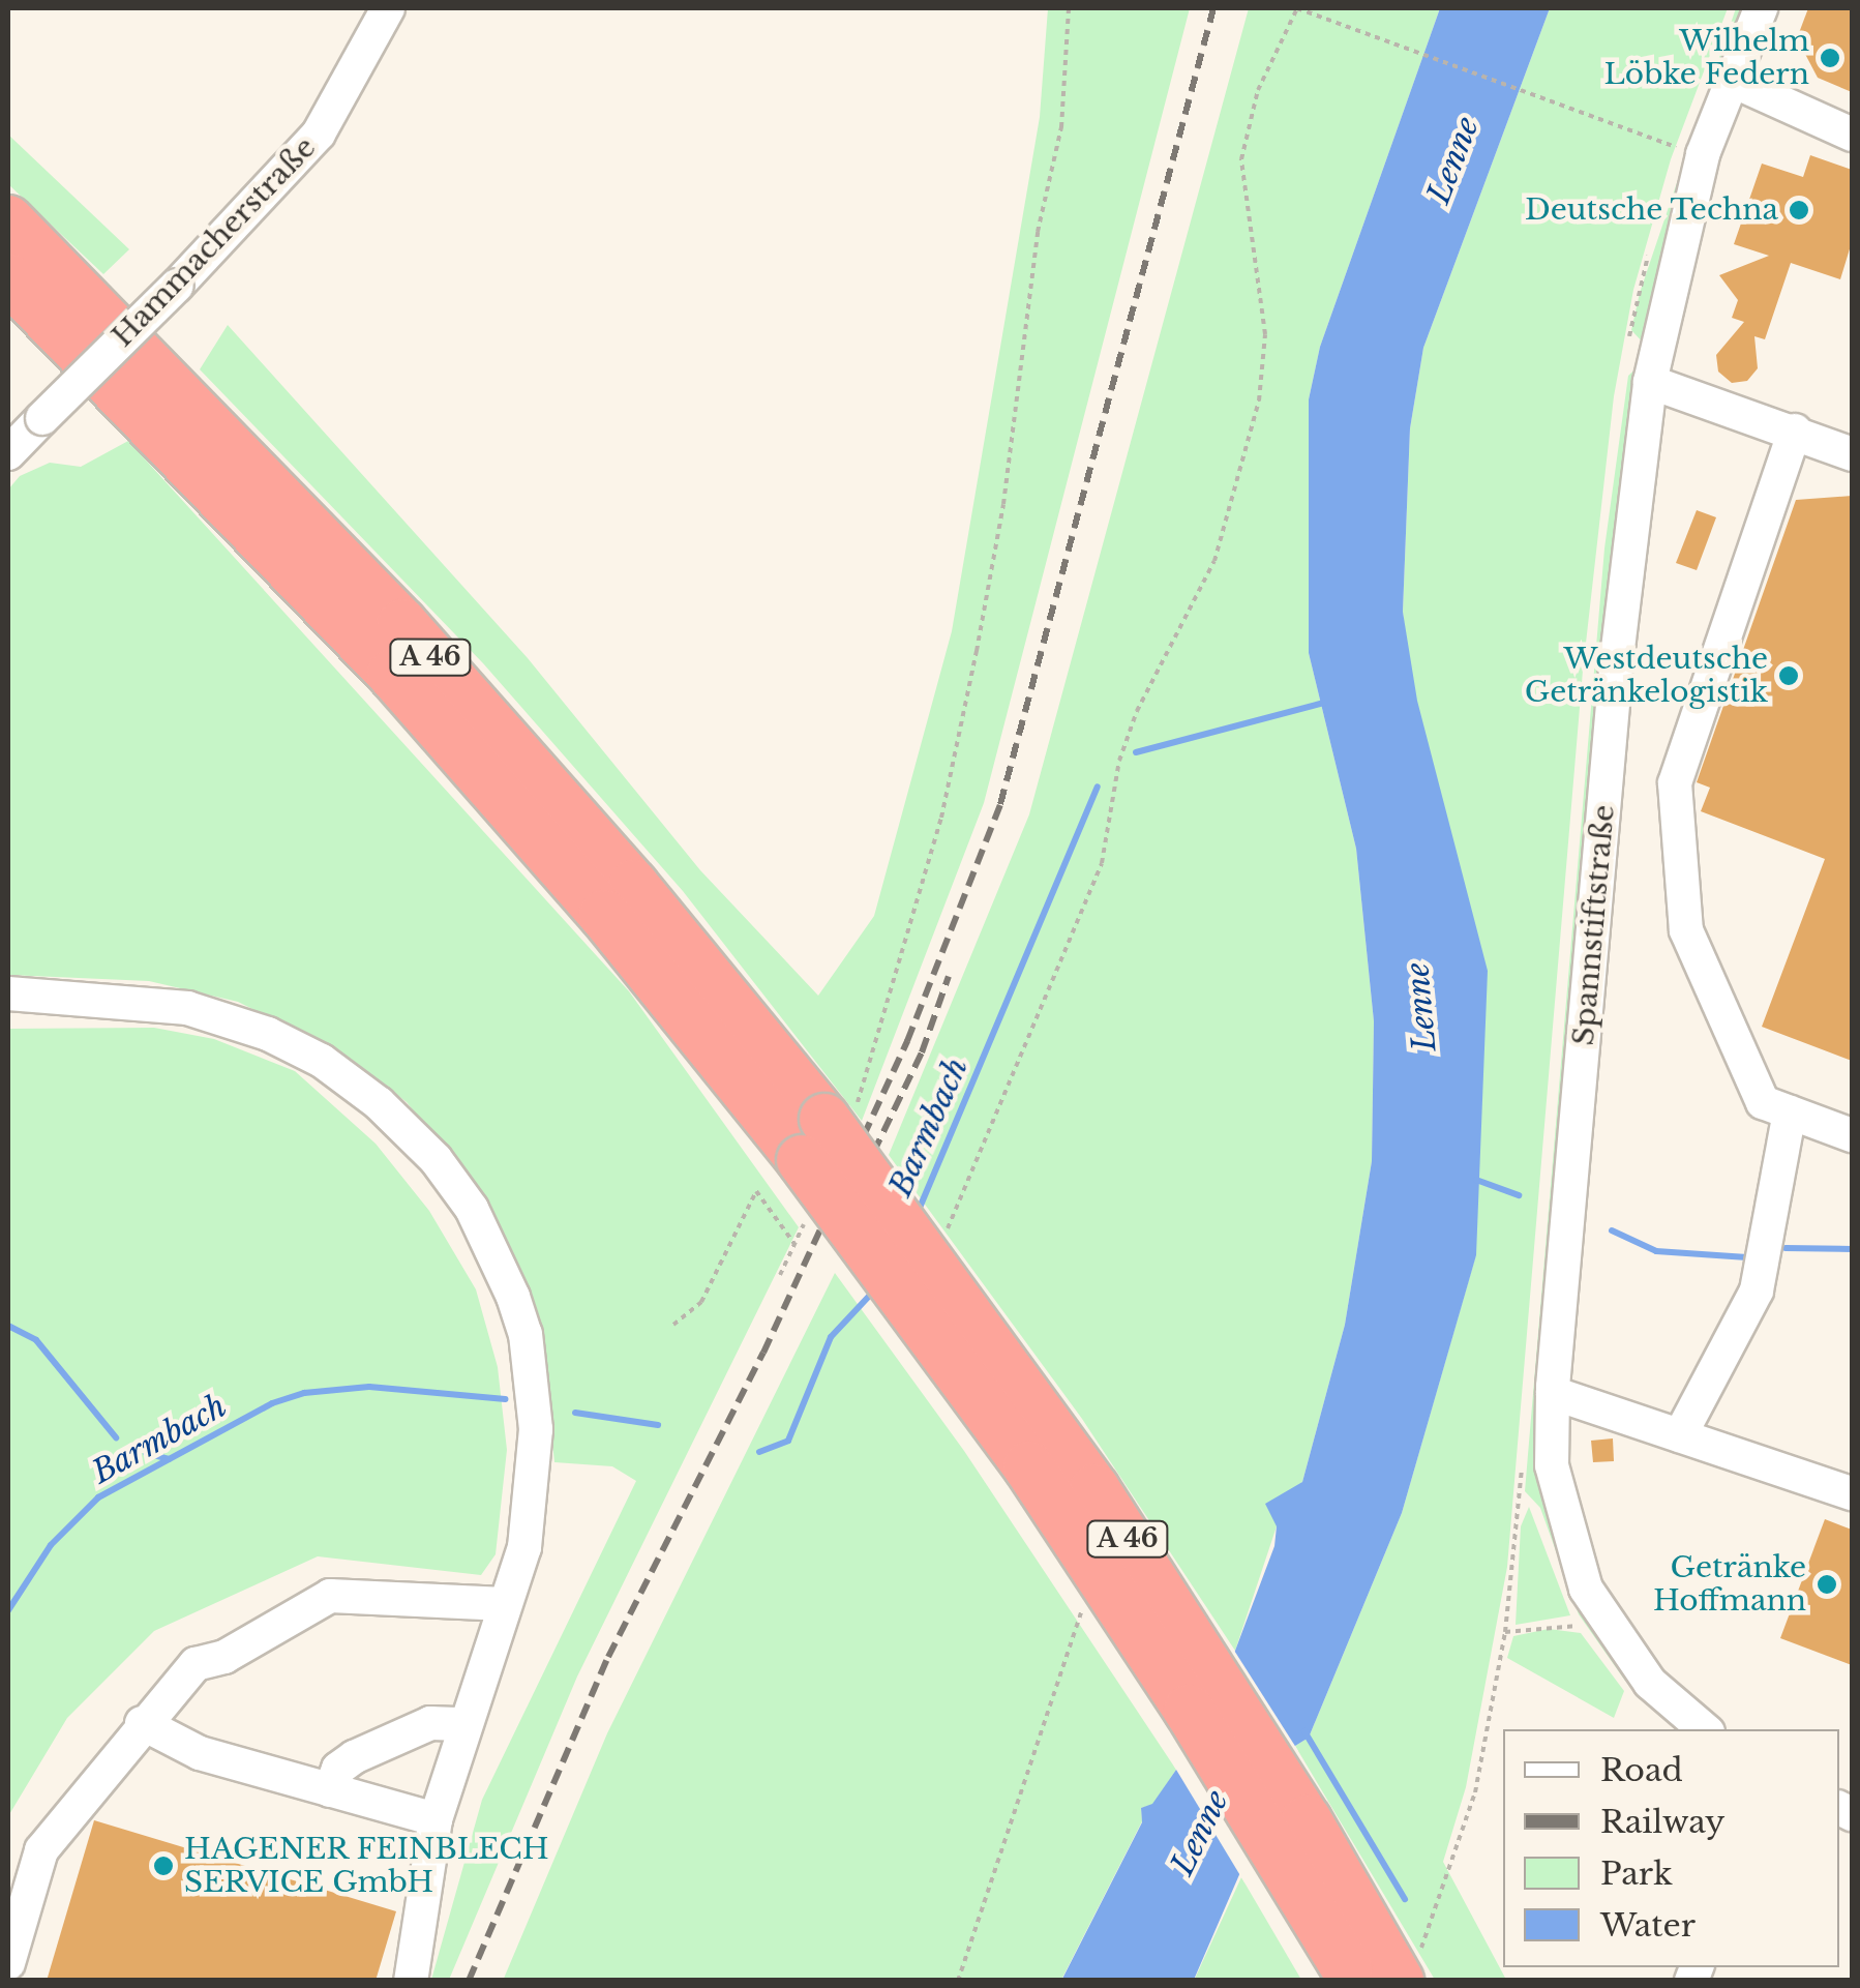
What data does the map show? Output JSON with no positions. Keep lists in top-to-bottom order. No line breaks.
{"streets":{"highway":["A 46"],"street":["Hammacherstraße","Spannstiftstraße"]},"water":["Lenne","Barmbach"],"places":["Wilhelm Löbke Federn","Deutsche Techna","Westdeutsche Getränkelogistik","Getränke Hoffmann","HAGENER FEINBLECH SERVICE GmbH"],"legend":["Road","Railway","Park","Water"]}
